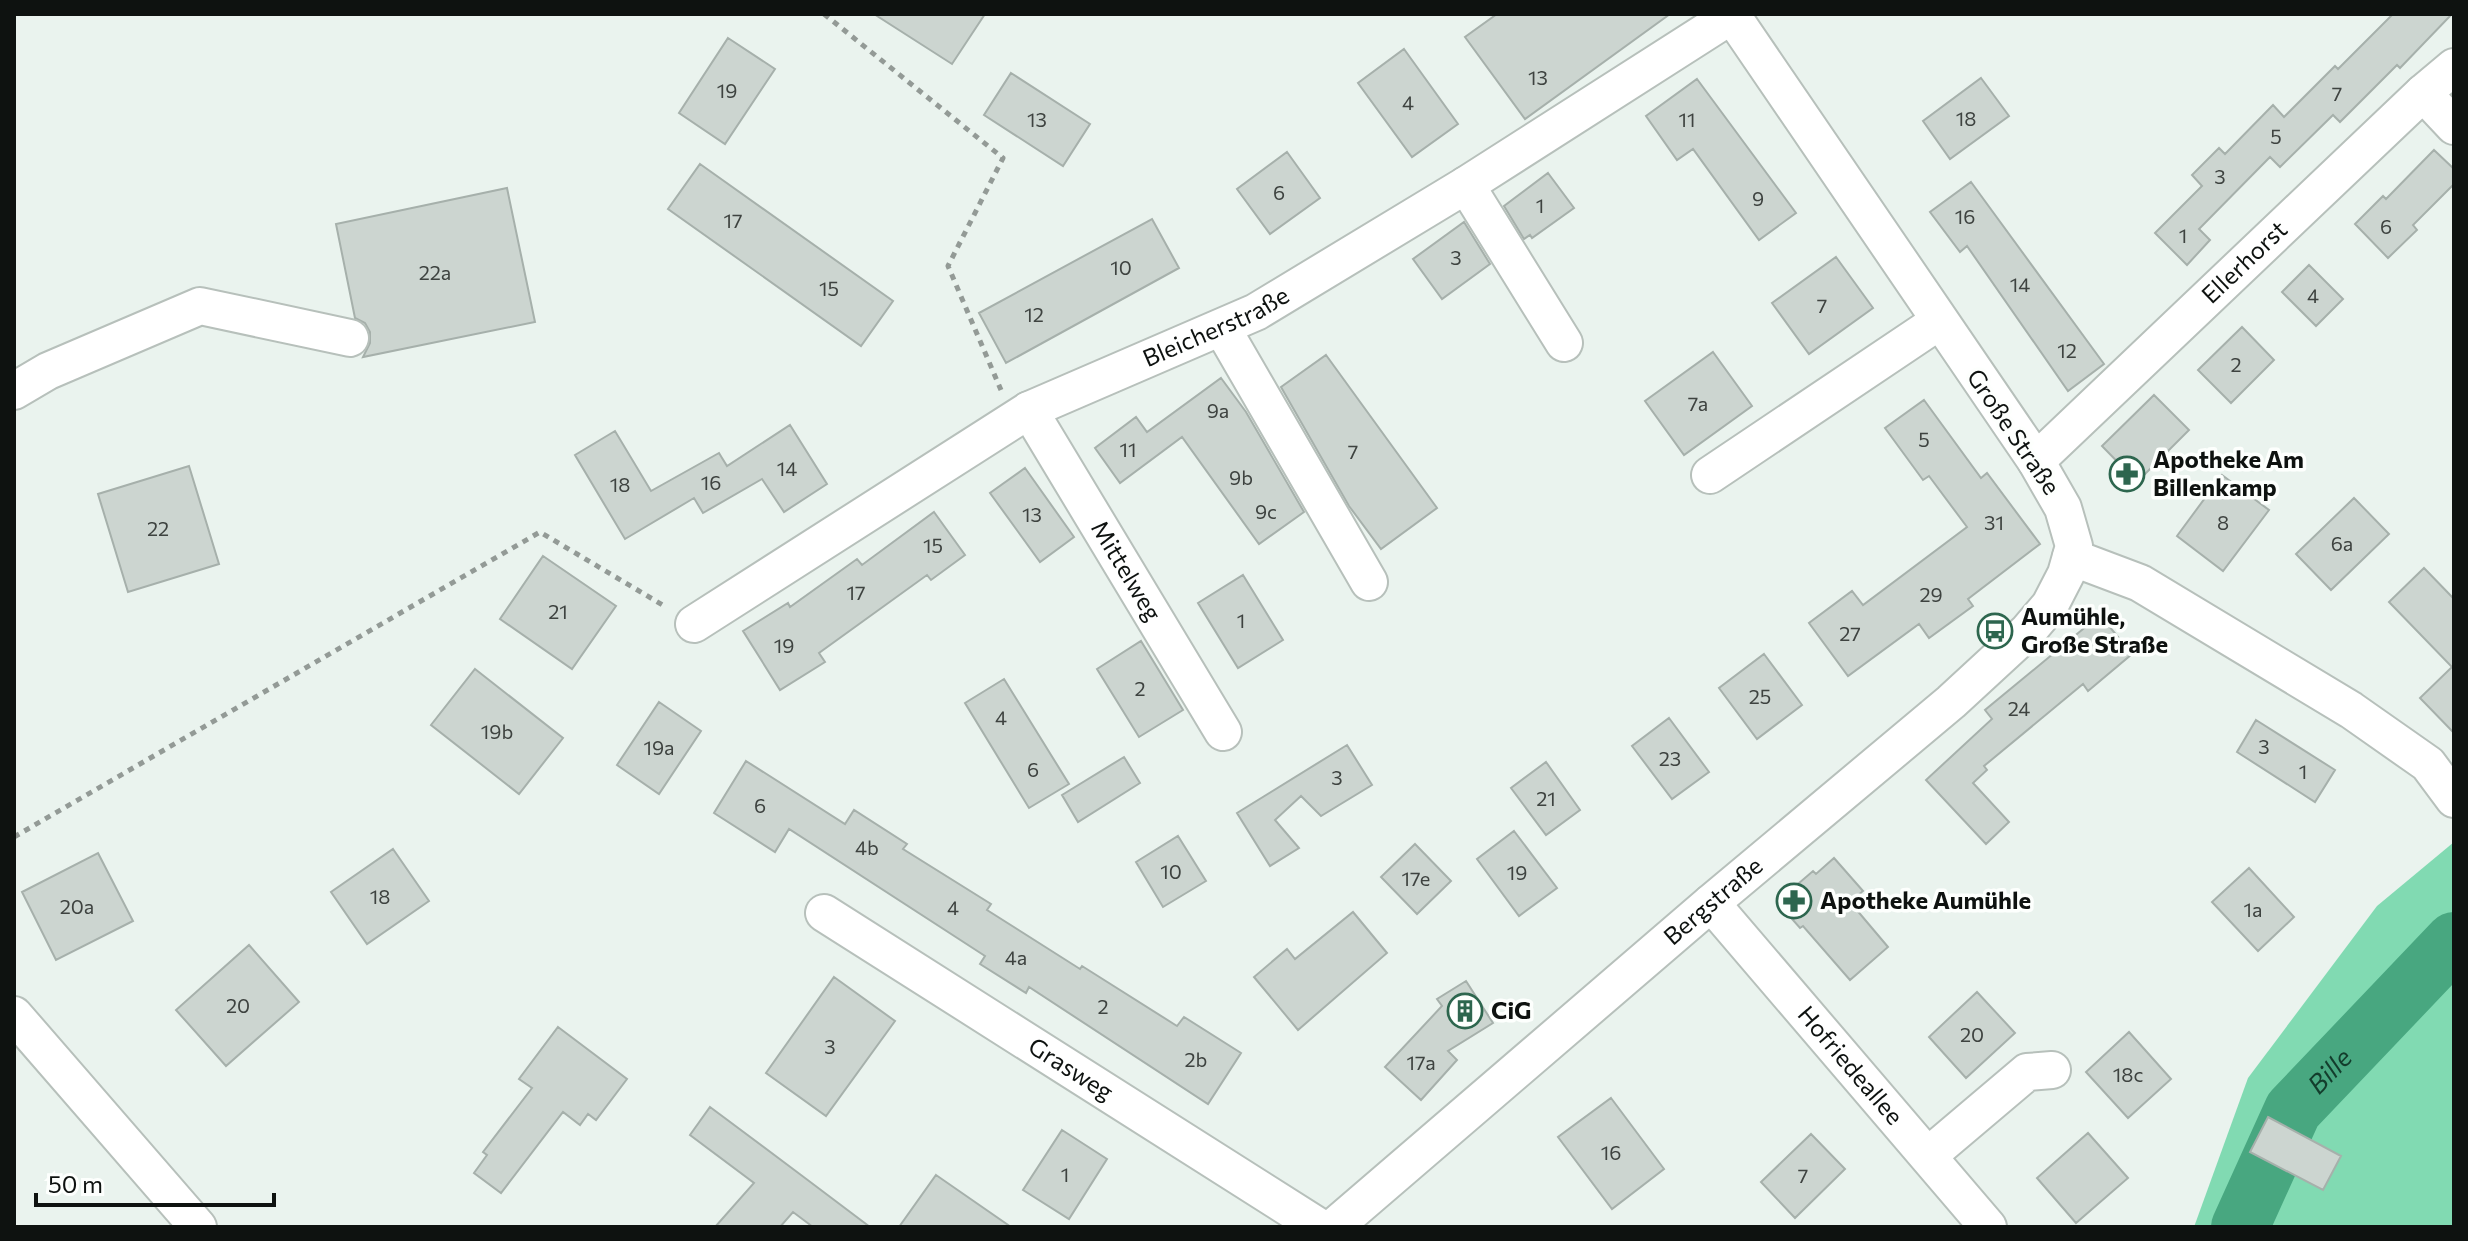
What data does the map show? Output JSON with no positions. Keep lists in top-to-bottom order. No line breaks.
{"streets":{"street":["Ellerhorst","Bleicherstraße","Große Straße","Mittelweg","Bergstraße","Hofriedeallee","Grasweg"]},"crossings":[["Ellerhorst","Große Straße"],["Bleicherstraße","Große Straße"],["Bleicherstraße","Mittelweg"],["Große Straße","Bergstraße"],["Bergstraße","Hofriedeallee"]],"water":["Bille"],"places":{"pharmacy":["Apotheke Am Billenkamp","Apotheke Aumühle"],"bus stop":["Aumühle, Große Straße"],"building":["CiG"]},"house_numbers":["13","19","7","4","18","13","11","5","3","6","9","1","16","17","6","1","3","10","22a","14","15","4","7","12","12","2","7a","9a","5","11","7","14","9b","16","18","9c","13","31","8","22","6a","15","17","29","21","1","27","19","2","25","24","4","19b","3","19a","23","6","1","3","21","6","4b","10","19","17e","18","20a","4","1a","4a","20","2","20","3","2b","17a","18c","16","1","7"],"scale_bar":"50 m"}
